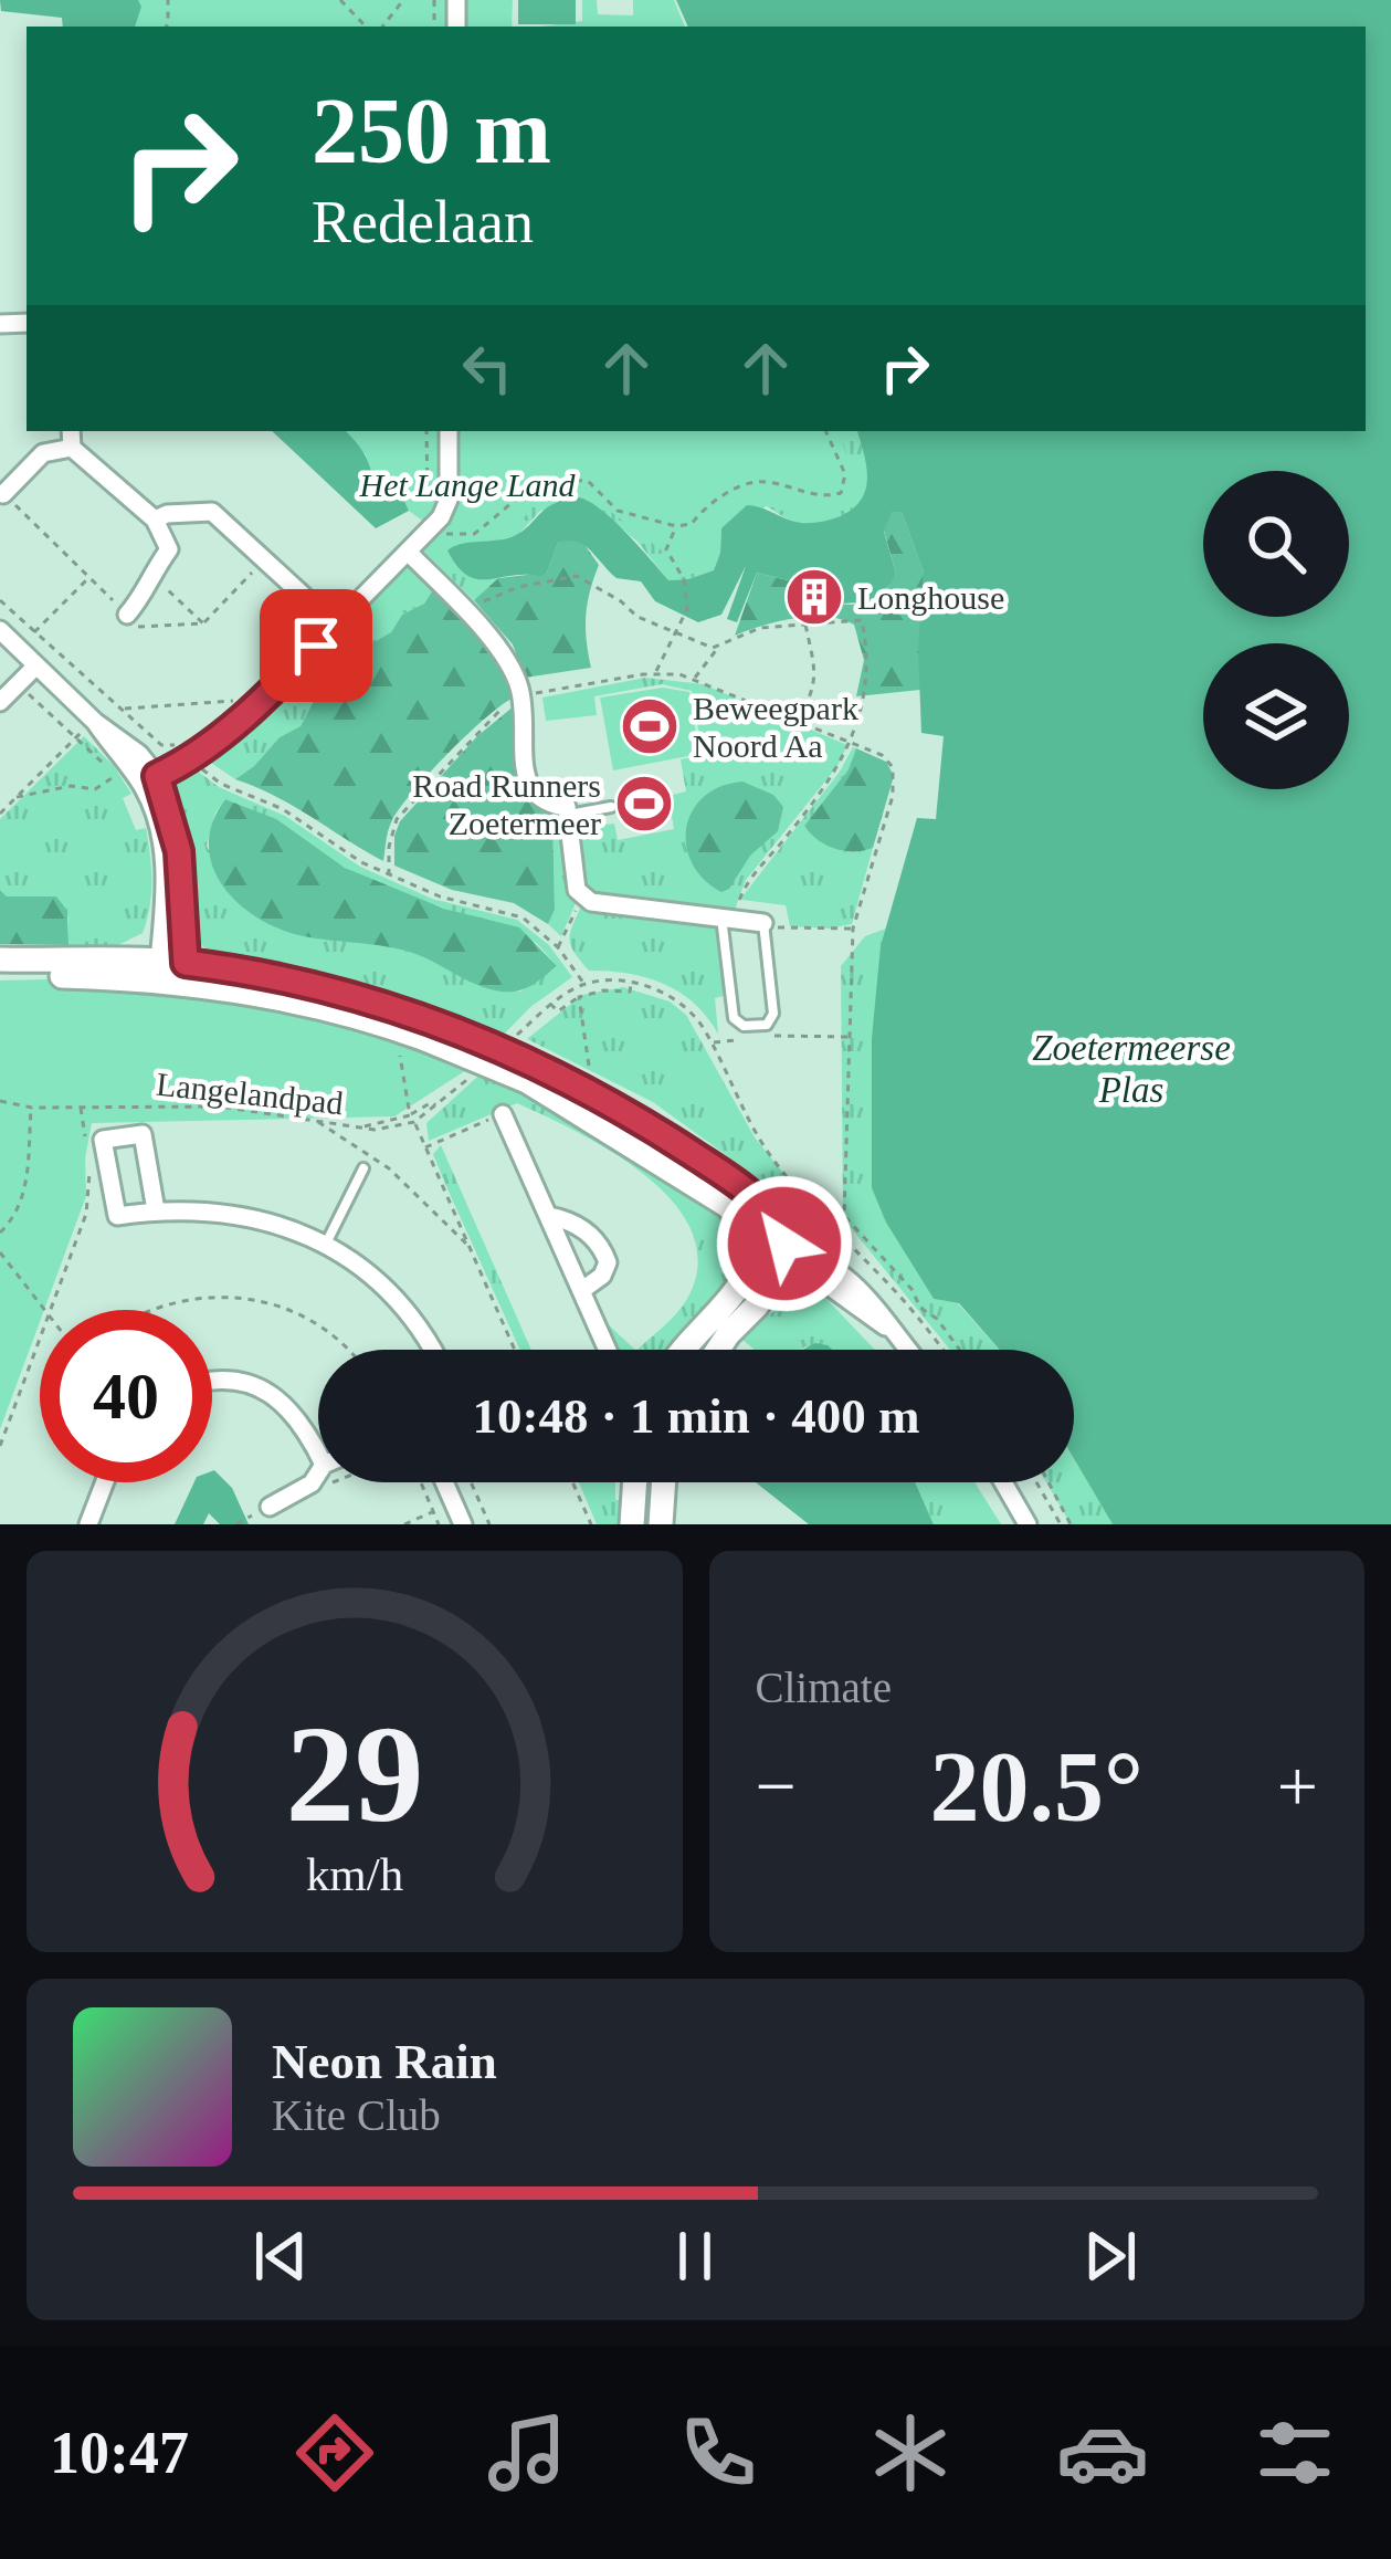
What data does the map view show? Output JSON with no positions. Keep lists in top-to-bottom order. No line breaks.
{"streets":{"path":["Langelandpad"]},"water":["Zoetermeerse Plas"],"parks":["Het Lange Land"],"places":{"building":["Longhouse"],"sports":["Beweegpark Noord Aa","Road Runners Zoetermeer"]},"page":{"turn":["250 m","Redelaan"],"limit":"40","trip":"10:48 · 1 min · 400 m","tile":"Climate","heat":["−","20.5°","+"],"song":["Neon Rain","Kite Club"],"tabs":"10:47","gauge":["29","km/h"]}}
